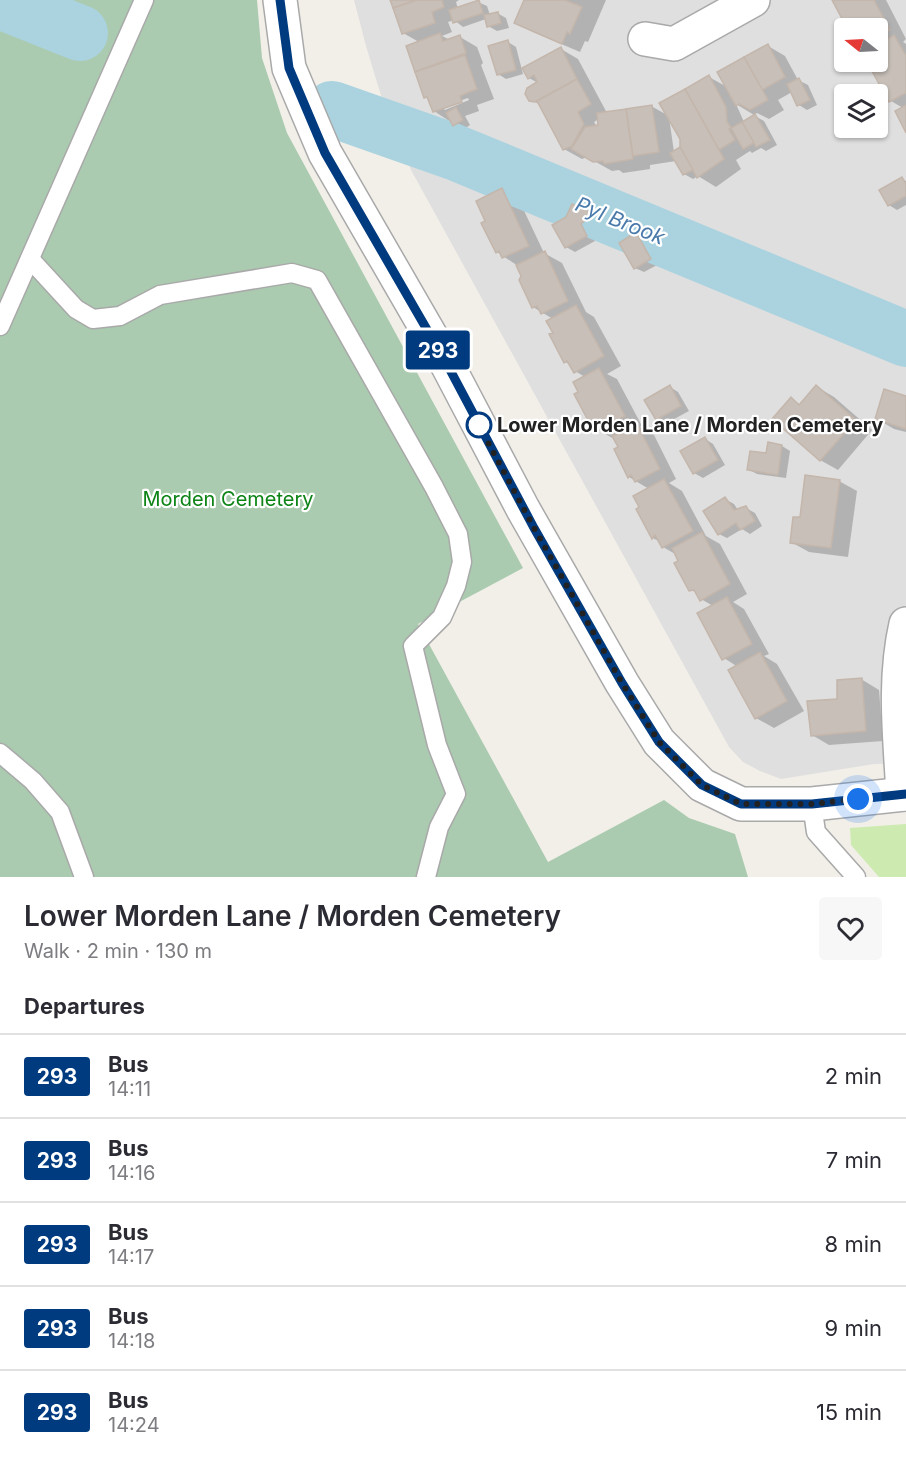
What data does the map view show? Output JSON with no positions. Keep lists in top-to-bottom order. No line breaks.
{"water":["Pyl Brook"],"parks":["Morden Cemetery"],"places":["Lower Morden Lane / Morden Cemetery"],"lines":["bus line 293"],"north":"left","page":{"on_map":"293","heading":[["Lower Morden Lane / Morden Cemetery","Walk · 2 min · 130 m"],"Departures"],"list":[{"mark":"293","name":"Bus","note":"14:11","value":"2 min"},{"mark":"293","name":"Bus","note":"14:16","value":"7 min"},{"mark":"293","name":"Bus","note":"14:17","value":"8 min"},{"mark":"293","name":"Bus","note":"14:18","value":"9 min"},{"mark":"293","name":"Bus","note":"14:24","value":"15 min"}]}}
